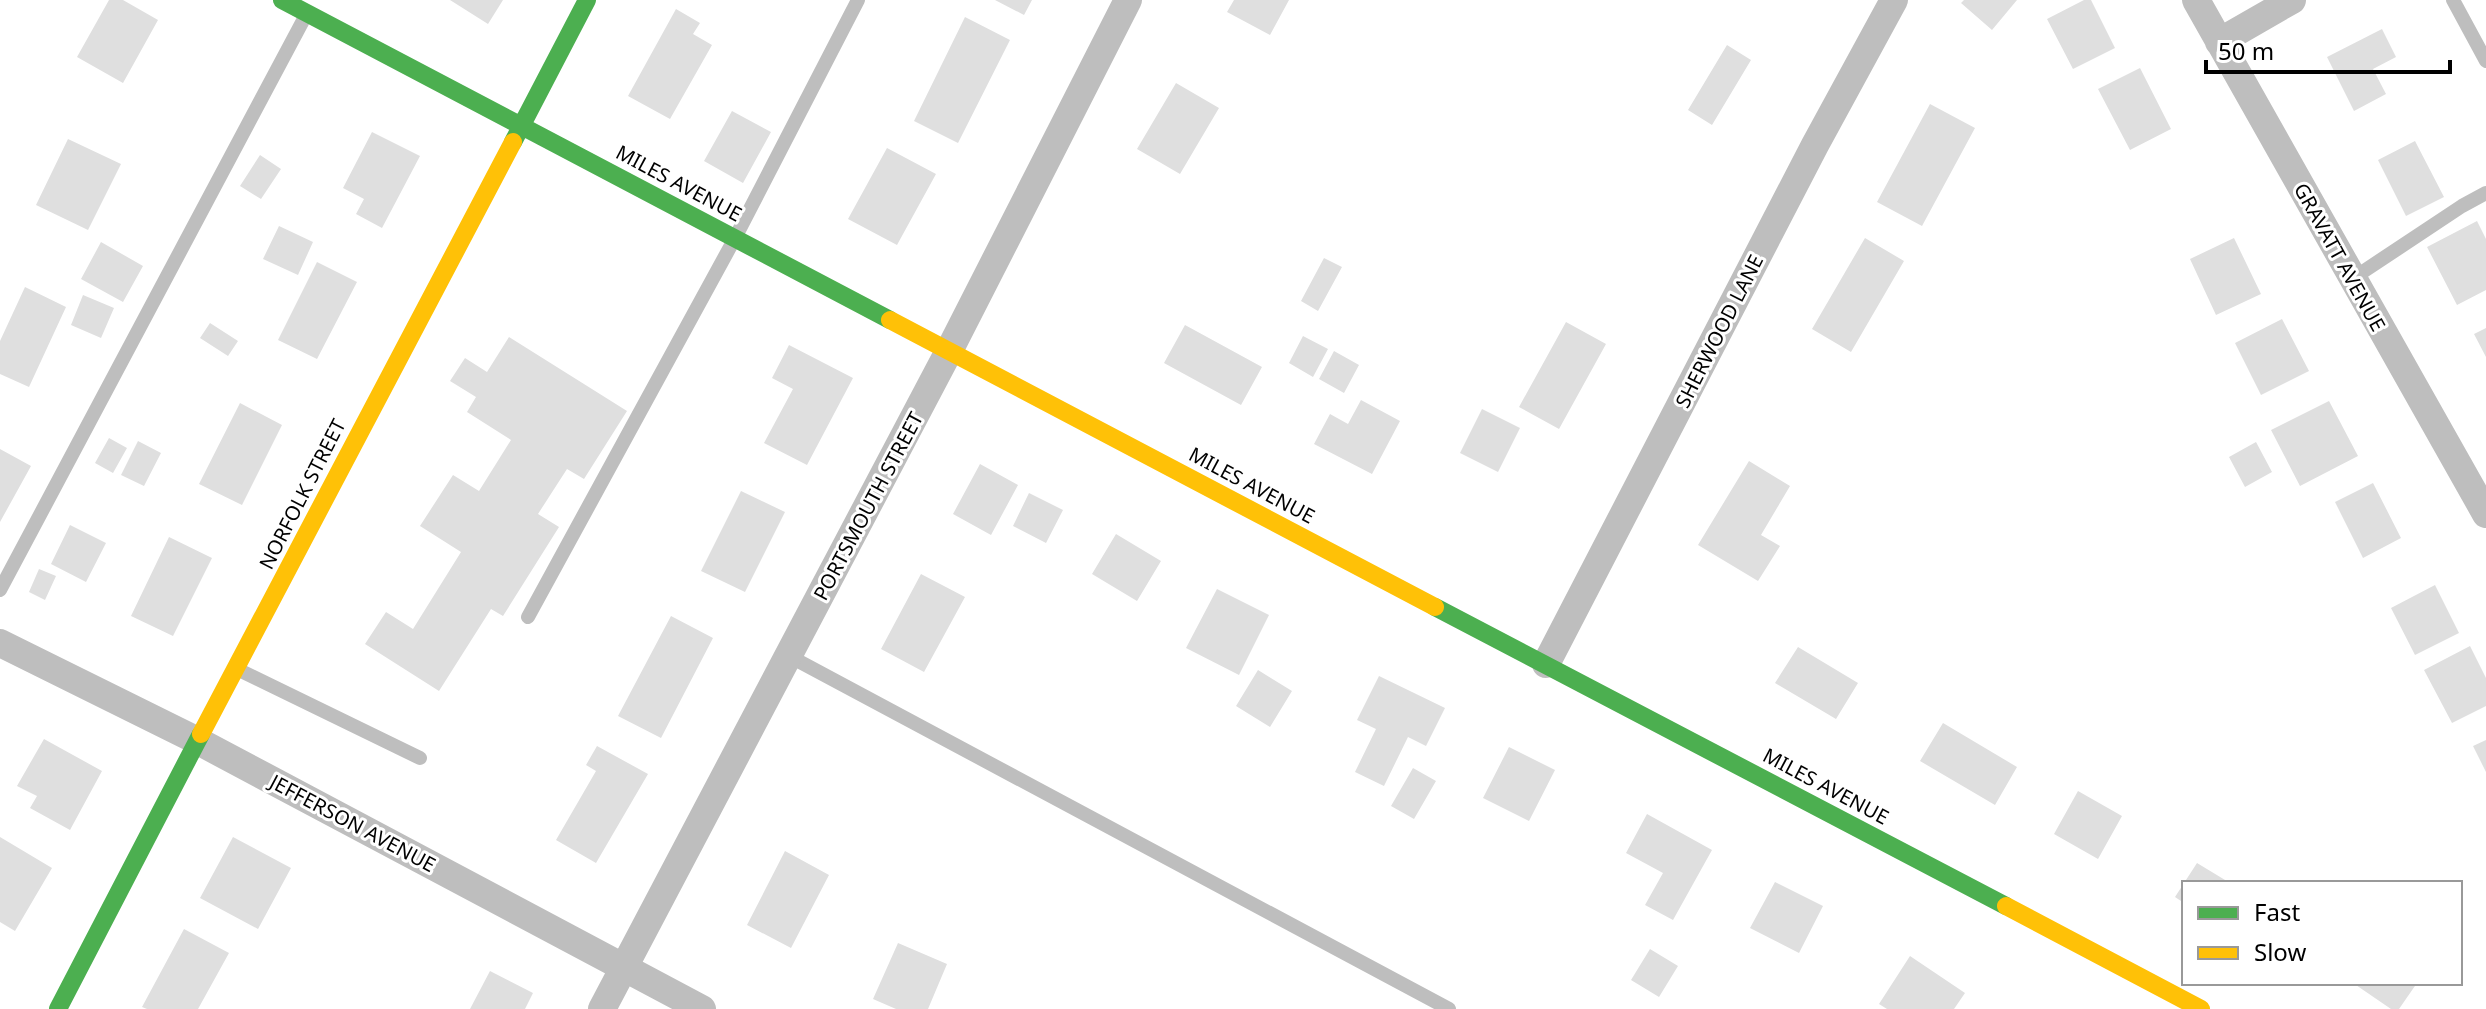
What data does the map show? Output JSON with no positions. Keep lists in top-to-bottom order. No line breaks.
{"streets":{"street":["MILES AVENUE","GRAVATT AVENUE","SHERWOOD LANE","NORFOLK STREET","PORTSMOUTH STREET","JEFFERSON AVENUE"]},"crossings":[["MILES AVENUE","SHERWOOD LANE"],["MILES AVENUE","NORFOLK STREET"],["MILES AVENUE","PORTSMOUTH STREET"],["NORFOLK STREET","JEFFERSON AVENUE"],["PORTSMOUTH STREET","JEFFERSON AVENUE"]],"legend":["Fast","Slow"],"scale_bar":"50 m"}
